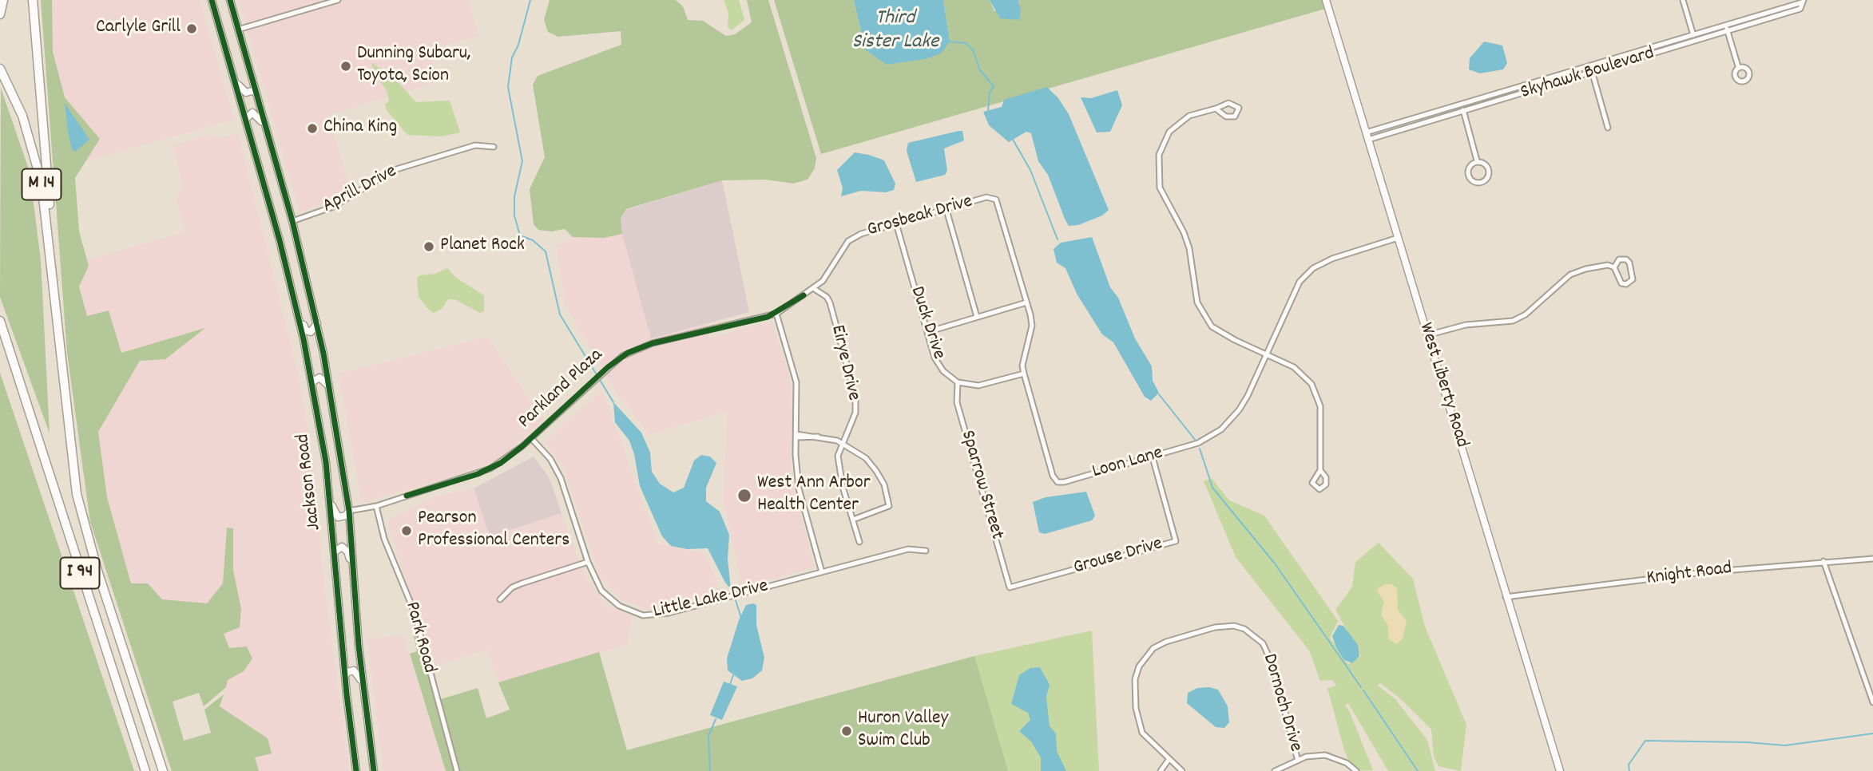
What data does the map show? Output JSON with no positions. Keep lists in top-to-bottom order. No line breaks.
{"streets":{"highway":["M 14","I 94"],"main road":["West Liberty Road","Jackson Road"],"street":["Skyhawk Boulevard","Aprill Drive","Grosbeak Drive","Duck Drive","Eirye Drive","Parkland Plaza","Loon Lane","Sparrow Street","Grouse Drive","Knight Road","Little Lake Drive","Park Road","Dornoch Drive"]},"crossings":[["Skyhawk Boulevard","West Liberty Road"],["M 14","I 94"],["Aprill Drive","Jackson Road"],["Grosbeak Drive","Duck Drive"],["Grosbeak Drive","Eirye Drive"],["Grosbeak Drive","Parkland Plaza"],["Grosbeak Drive","Loon Lane"],["Duck Drive","Loon Lane"],["Duck Drive","Sparrow Street"],["Eirye Drive","Parkland Plaza"],["West Liberty Road","Loon Lane"],["West Liberty Road","Knight Road"],["Parkland Plaza","Jackson Road"],["Parkland Plaza","Little Lake Drive"],["Parkland Plaza","Park Road"],["Loon Lane","Grouse Drive"],["Sparrow Street","Grouse Drive"]],"water":["Third Sister Lake"],"places":["Carlyle Grill","Dunning Subaru, Toyota, Scion","China King","Planet Rock","West Ann Arbor Health Center","Pearson Professional Centers","Huron Valley Swim Club"]}
